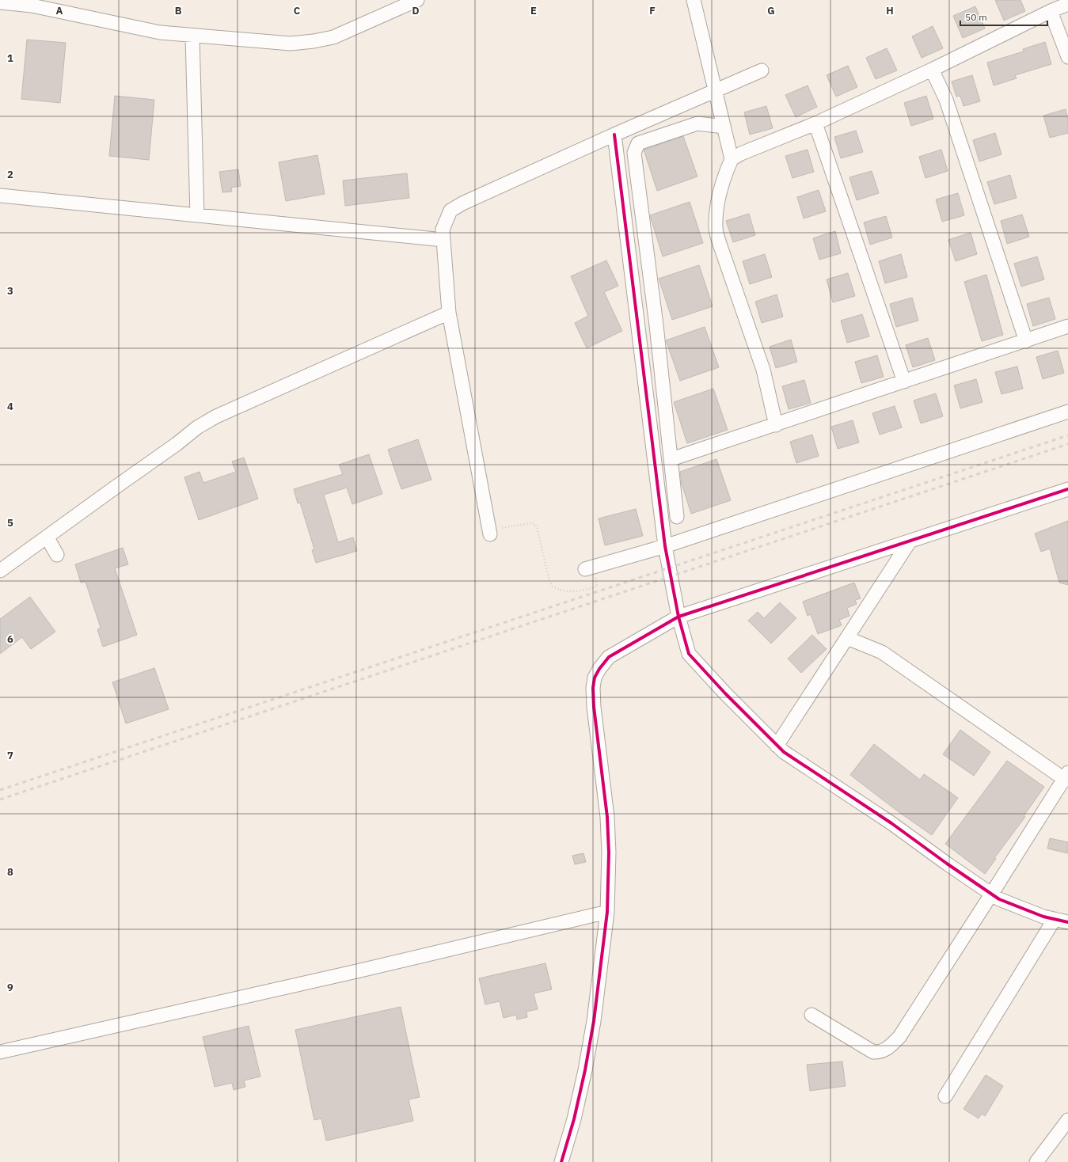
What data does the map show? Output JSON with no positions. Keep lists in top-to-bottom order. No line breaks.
{"scale_bar":"50 m","grid":{"columns":["A","B","C","D","E","F","G","H"],"rows":["1","2","3","4","5","6","7","8","9"]}}
